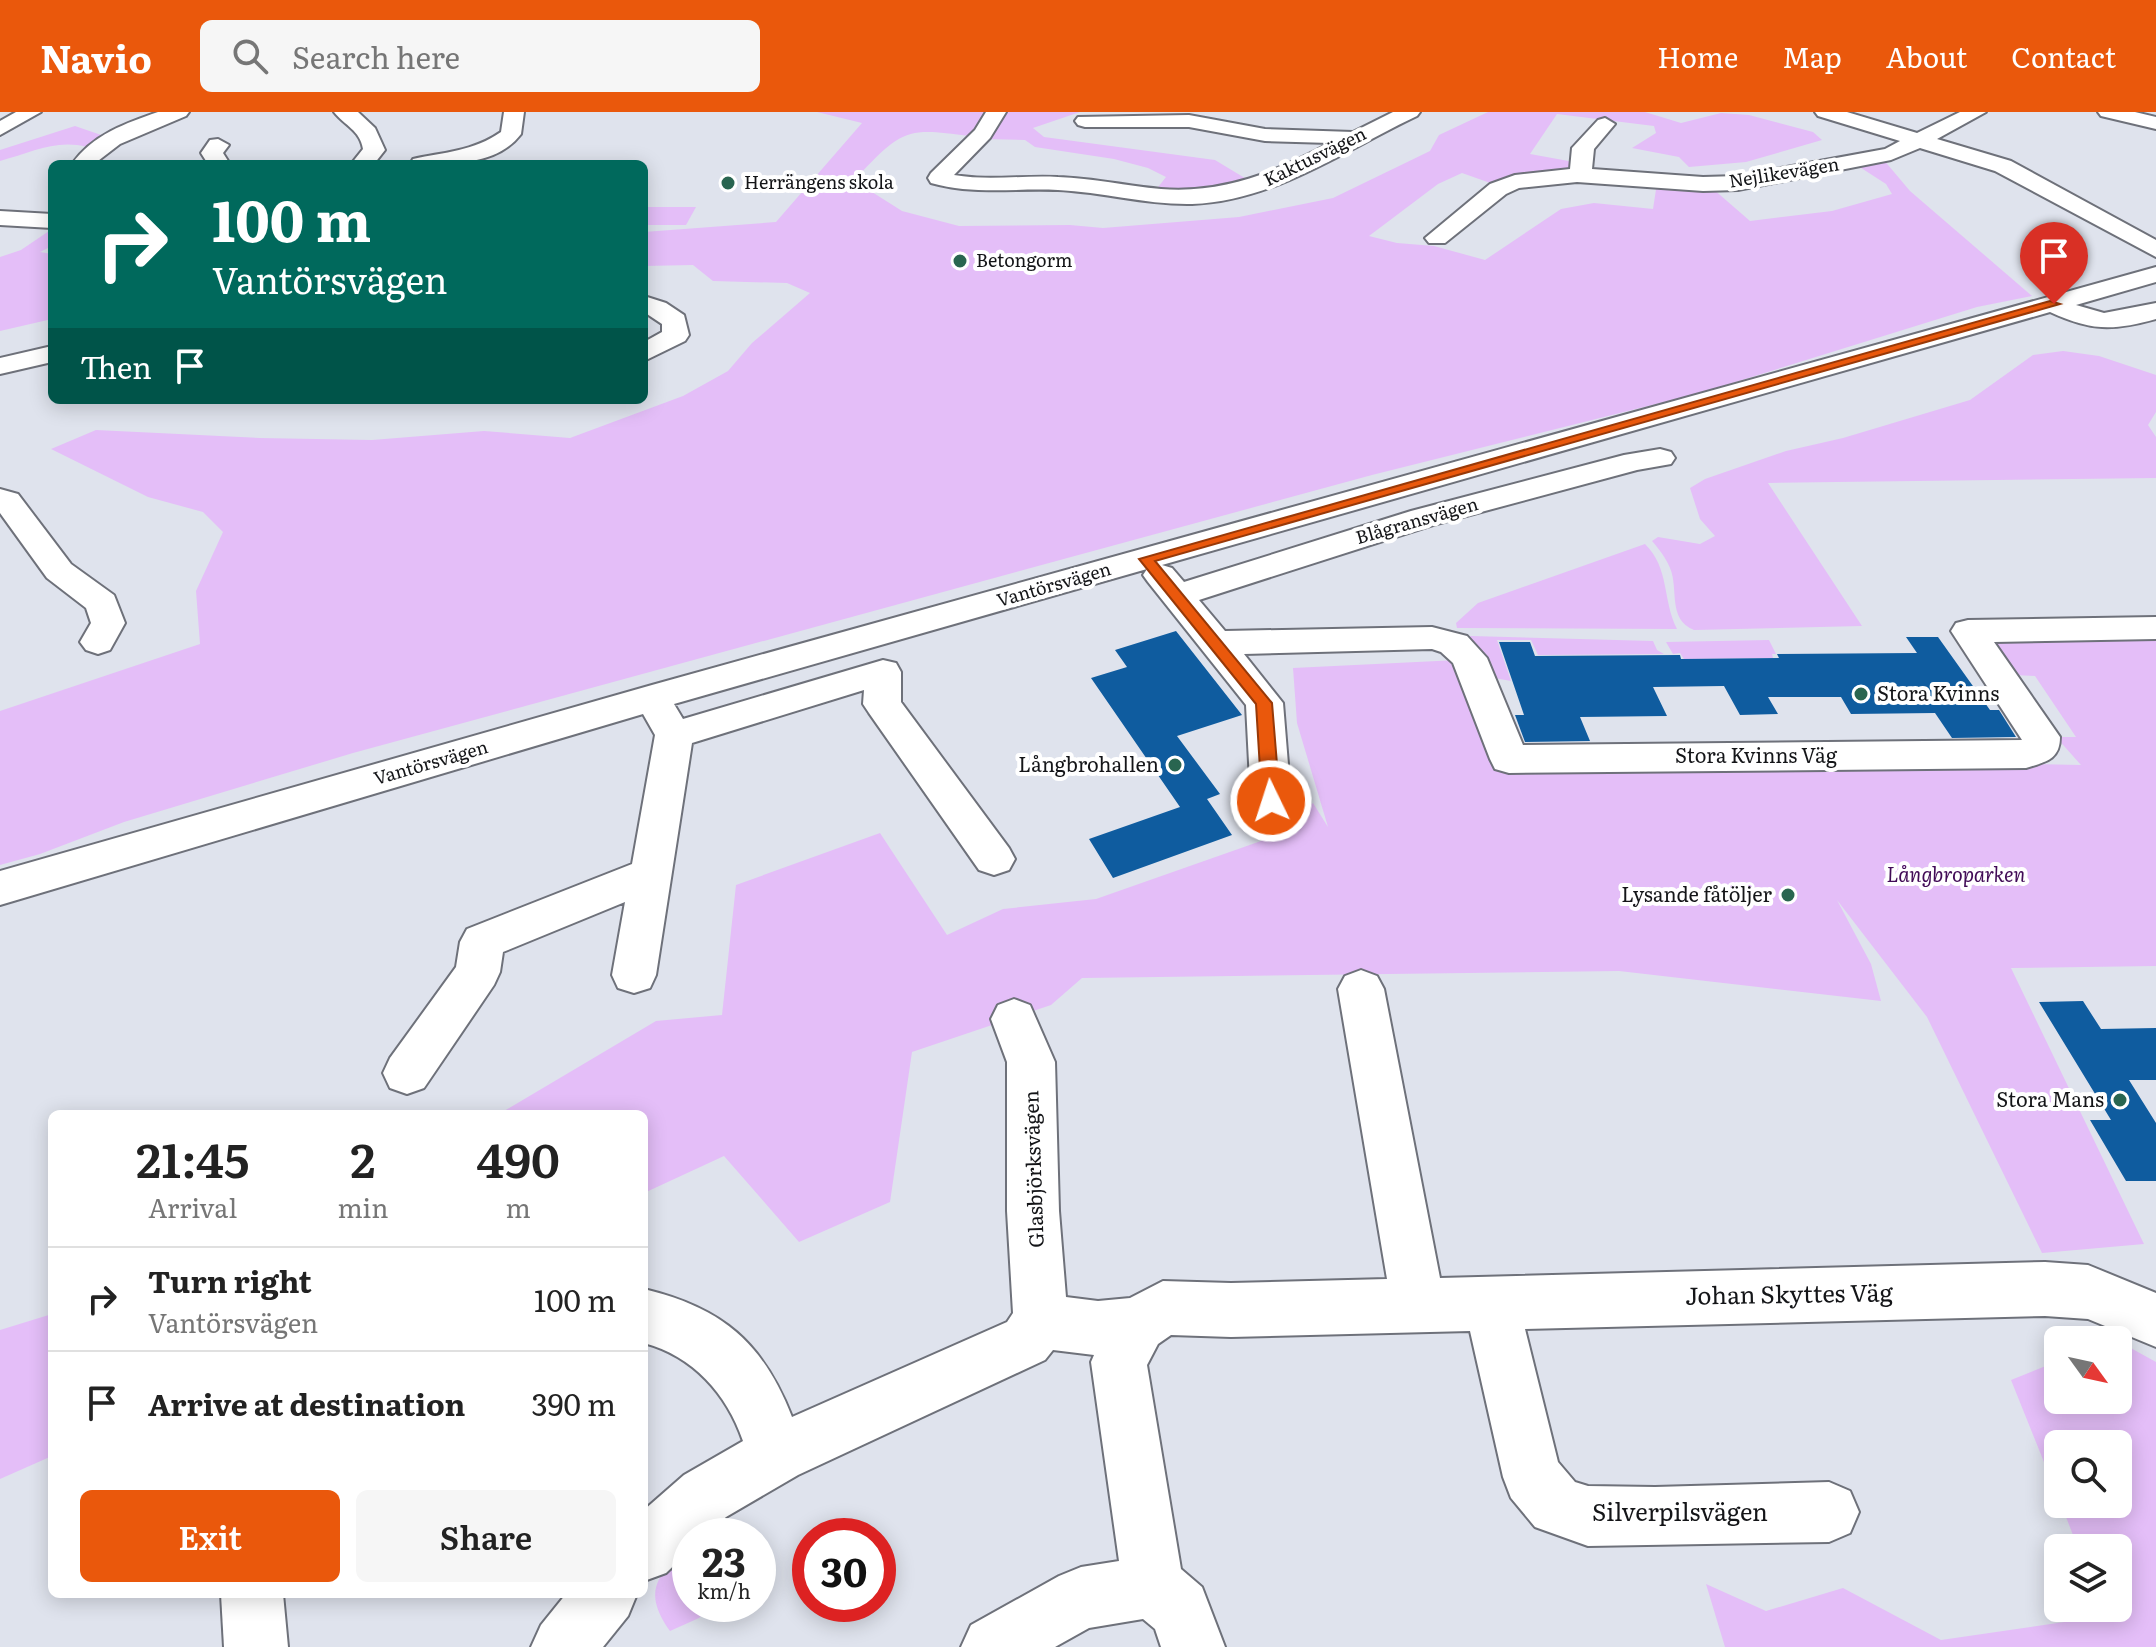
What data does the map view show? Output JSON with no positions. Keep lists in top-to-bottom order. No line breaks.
{"streets":{"street":["Kaktusvägen","Nejlikevägen","Blågransvägen","Vantörsvägen","Stora Kvinns Väg","Glasbjörksvägen","Johan Skyttes Väg","Silverpilsvägen"]},"crossings":[["Johan Skyttes Väg","Silverpilsvägen"]],"parks":["Långbroparken"],"places":["Herrängens skola","Betongorm","Stora Kvinns","Långbrohallen","Lysande fåtöljer","Stora Mans"],"north":"bottom right","page":{"header":"Navio","search":"Search here","nav":["Home","Map","About","Contact"],"turn":["100 m","Vantörsvägen"],"then":"Then","eta":["21:45","Arrival","2","min","490","m"],"list":[{"name":"Turn right","note":"Vantörsvägen","value":"100 m"},{"name":"Arrive at destination","value":"390 m"}],"buttons":["Exit","Share"],"speed":"23 km/h","limit":"30"}}
